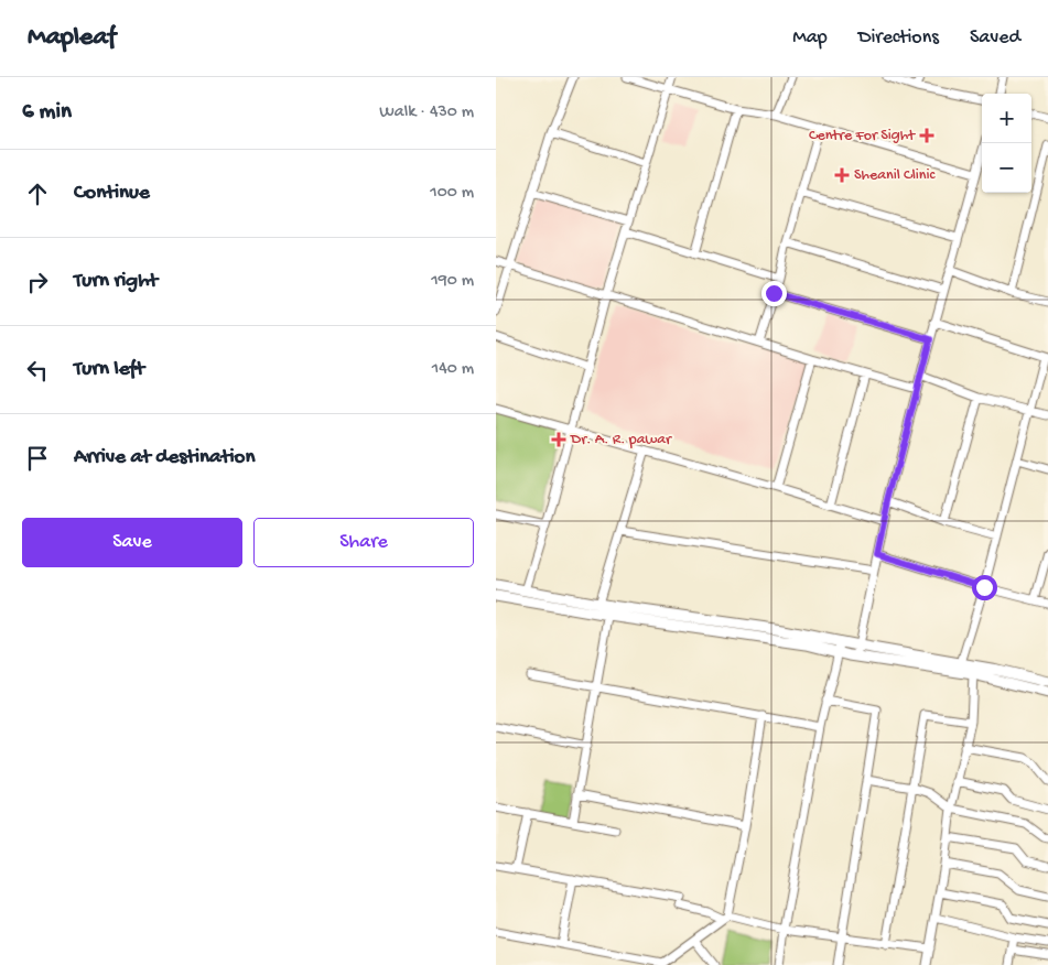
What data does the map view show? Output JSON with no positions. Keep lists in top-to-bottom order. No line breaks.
{"places":{"health":["Centre For Sight","Sheanil Clinic","Dr. A. R. pawar"]},"page":{"header":"Mapleaf","nav":["Map","Directions","Saved"],"heading":["6 min","Walk · 430 m"],"map_buttons":["+","−"],"list":[["Continue","100 m"],["Turn right","190 m"],["Turn left","140 m"],"Arrive at destination"],"buttons":["Save","Share"]}}
